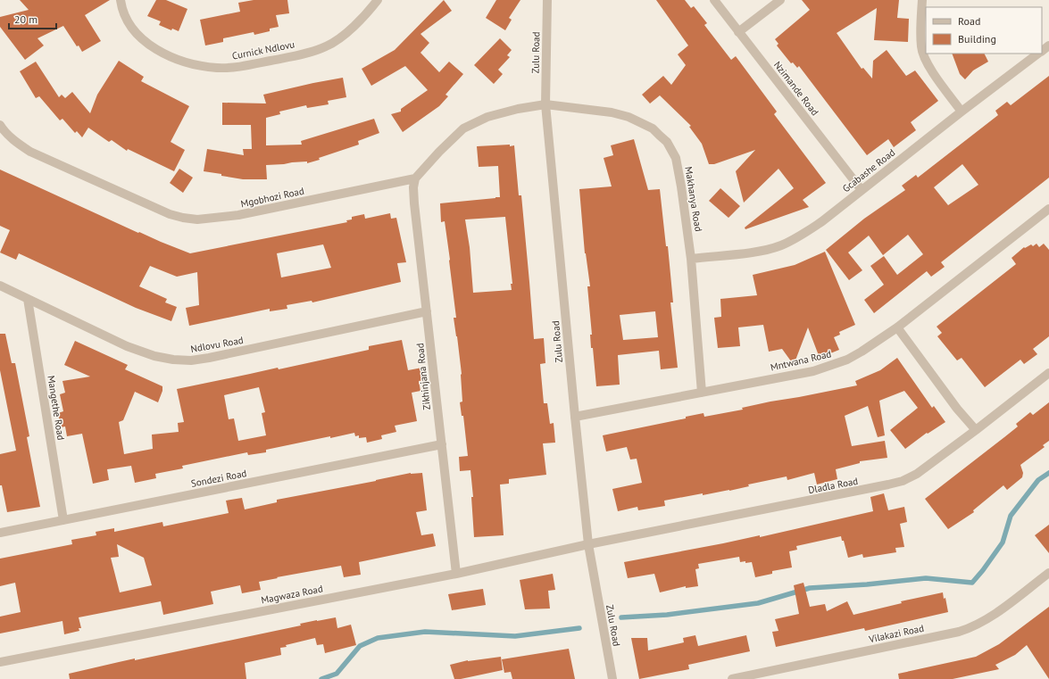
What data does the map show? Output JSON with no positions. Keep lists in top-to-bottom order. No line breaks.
{"streets":{"street":["Curnick Ndlovu","Zulu Road","Nzimande Road","Gcabashe Road","Mgobhozi Road","Makhanya Road","Ndlovu Road","Mntwana Road","Zikhinjana Road","Mangethe Road","Sondezi Road","Dladla Road","Magwaza Road","Vilakazi Road"]},"crossings":[["Zulu Road","Makhanya Road"],["Zulu Road","Mntwana Road"],["Zulu Road","Dladla Road"],["Zulu Road","Magwaza Road"],["Nzimande Road","Gcabashe Road"],["Gcabashe Road","Makhanya Road"],["Mgobhozi Road","Zikhinjana Road"],["Makhanya Road","Mntwana Road"],["Ndlovu Road","Zikhinjana Road"],["Ndlovu Road","Mangethe Road"],["Zikhinjana Road","Sondezi Road"],["Zikhinjana Road","Magwaza Road"],["Mangethe Road","Sondezi Road"],["Dladla Road","Magwaza Road"]],"legend":["Road","Building"],"scale_bar":"20 m"}
